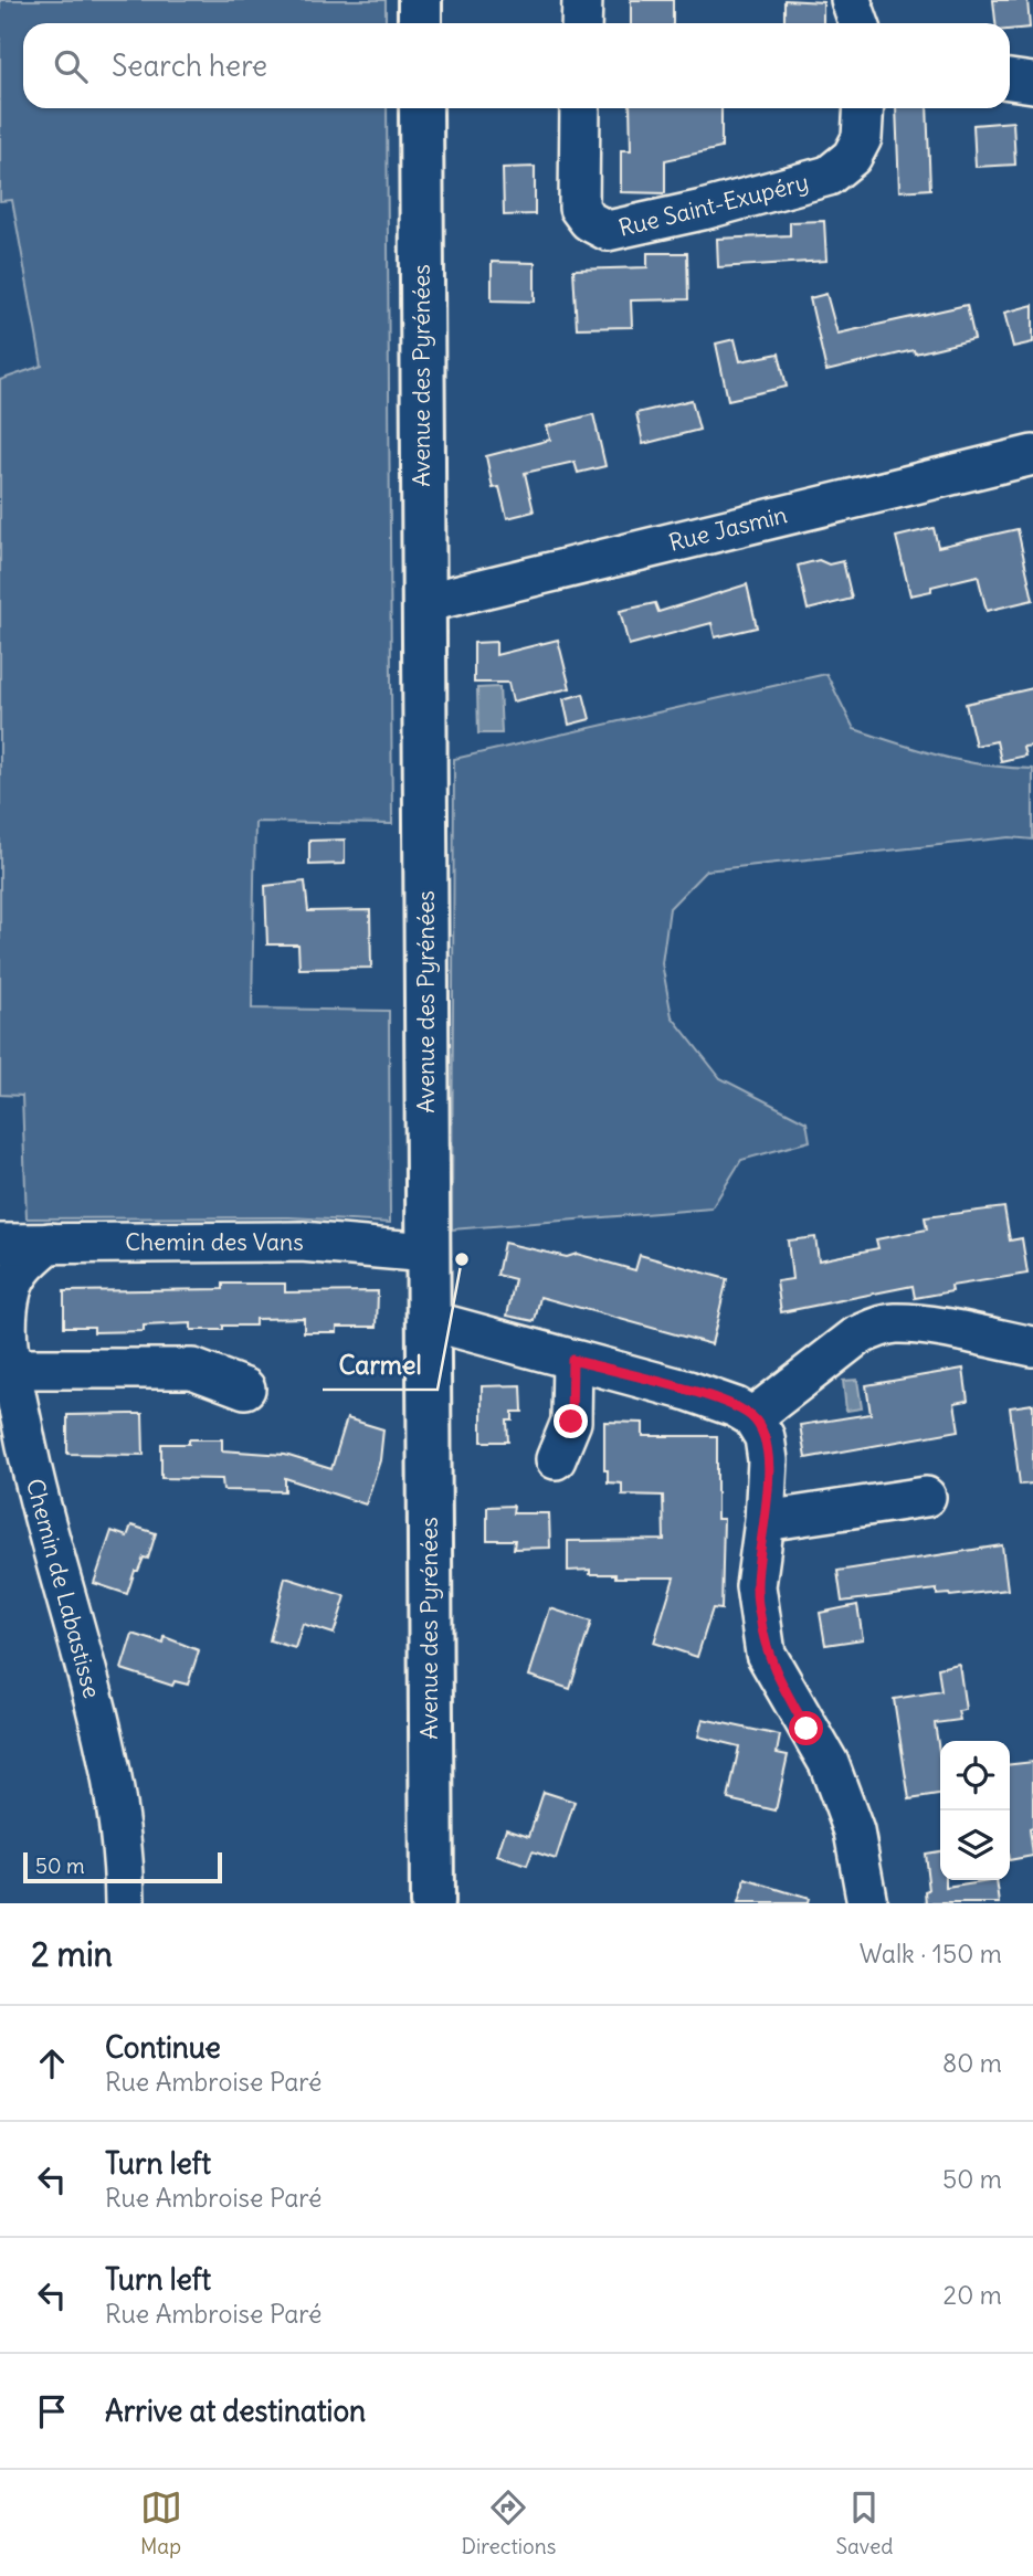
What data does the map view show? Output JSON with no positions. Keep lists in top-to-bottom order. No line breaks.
{"streets":{"main road":["Avenue des Pyrénées"],"street":["Rue Saint-Exupéry","Rue Jasmin","Chemin des Vans","Chemin de Labastisse"]},"crossings":[["Avenue des Pyrénées","Rue Jasmin"],["Avenue des Pyrénées","Chemin des Vans"],["Chemin des Vans","Chemin de Labastisse"]],"places":["Carmel"],"scale_bar":"50 m","page":{"search":"Search here","scale":"50 m","heading":["2 min","Walk · 150 m"],"list":[["Continue","Rue Ambroise Paré","80 m"],["Turn left","Rue Ambroise Paré","50 m"],["Turn left","Rue Ambroise Paré","20 m"],"Arrive at destination"],"nav":["Map","Directions","Saved"]}}
